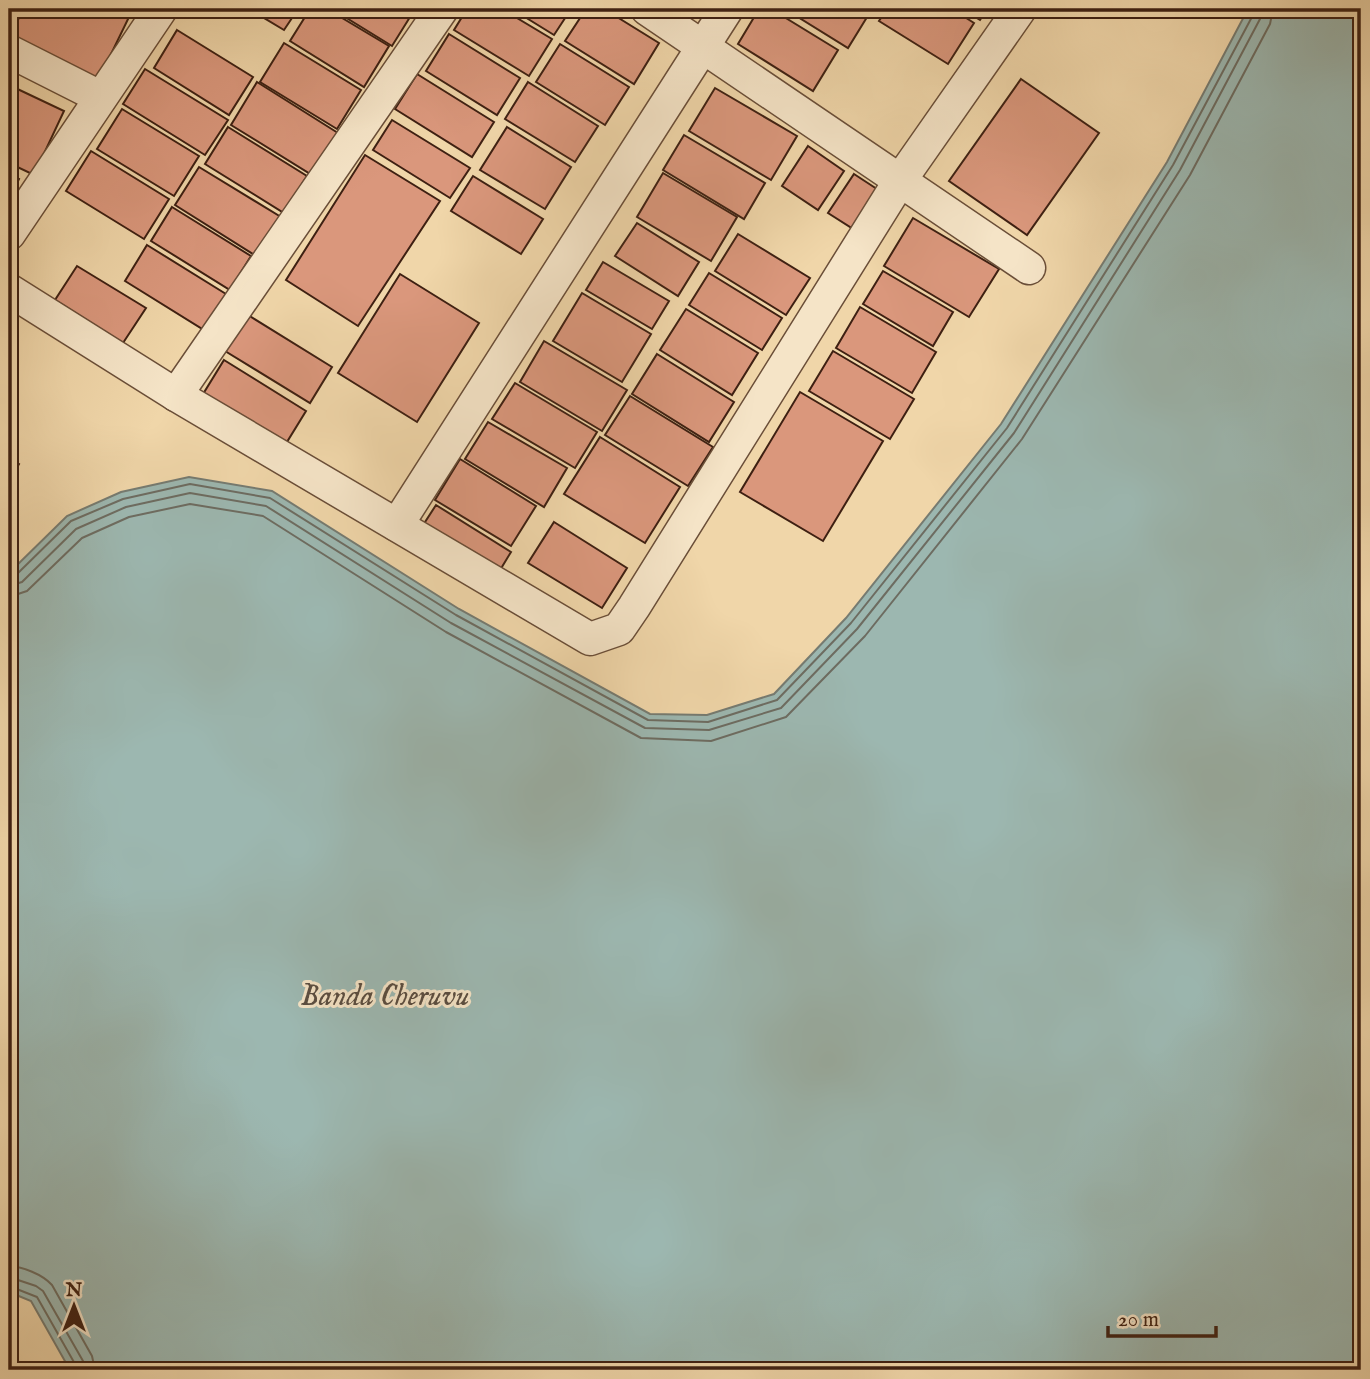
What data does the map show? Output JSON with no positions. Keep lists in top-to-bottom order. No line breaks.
{"water":["Banda Cheruvu"],"scale_bar":"20 m","north":"top"}
